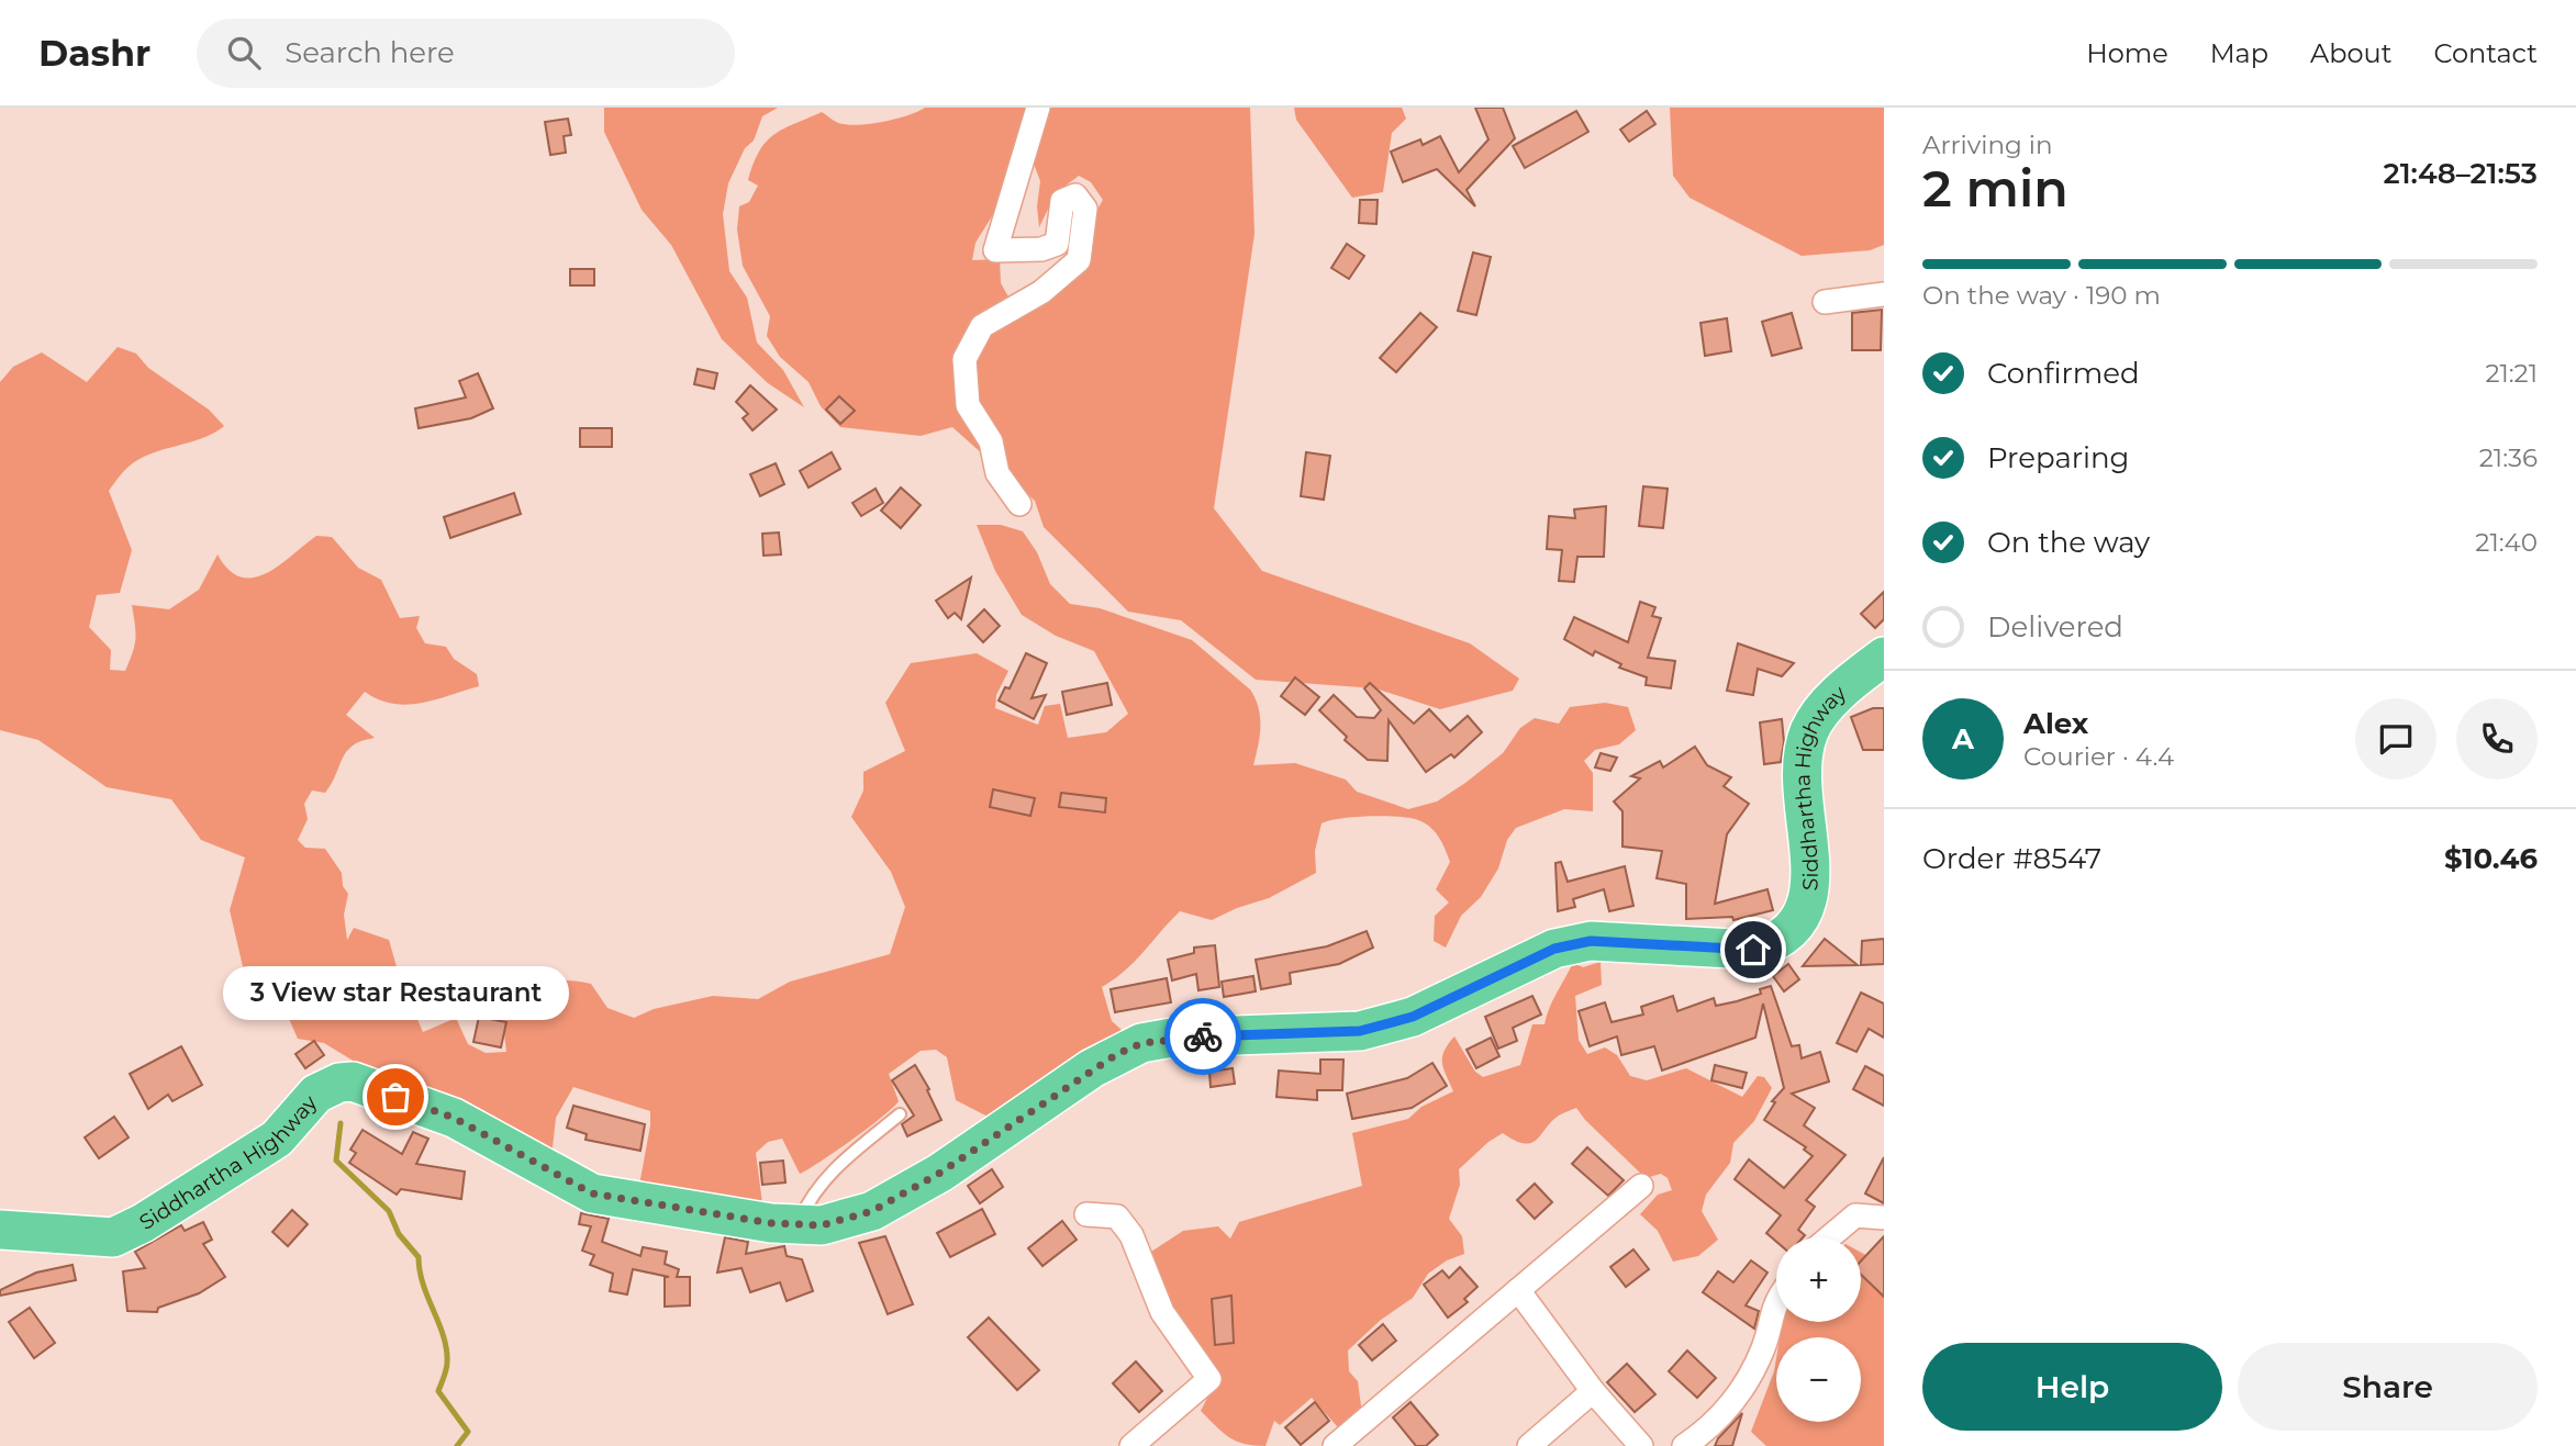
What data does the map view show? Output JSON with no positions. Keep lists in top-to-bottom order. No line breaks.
{"streets":{"highway":["Siddhartha Highway"]},"places":["3 View star Restaurant"],"page":{"header":"Dashr","search":"Search here","nav":["Home","Map","About","Contact"],"heading":["2 min","Arriving in","21:48–21:53"],"panel":["Alex","Courier · 4.4","Order #8547","$10.46"],"bar":"On the way · 190 m","list":[["Confirmed","21:21"],["Preparing","21:36"],["On the way","21:40"],"Delivered"],"round":"A","bubble":"3 View star Restaurant","map_buttons":["+","−"],"buttons":["Help","Share"]}}
